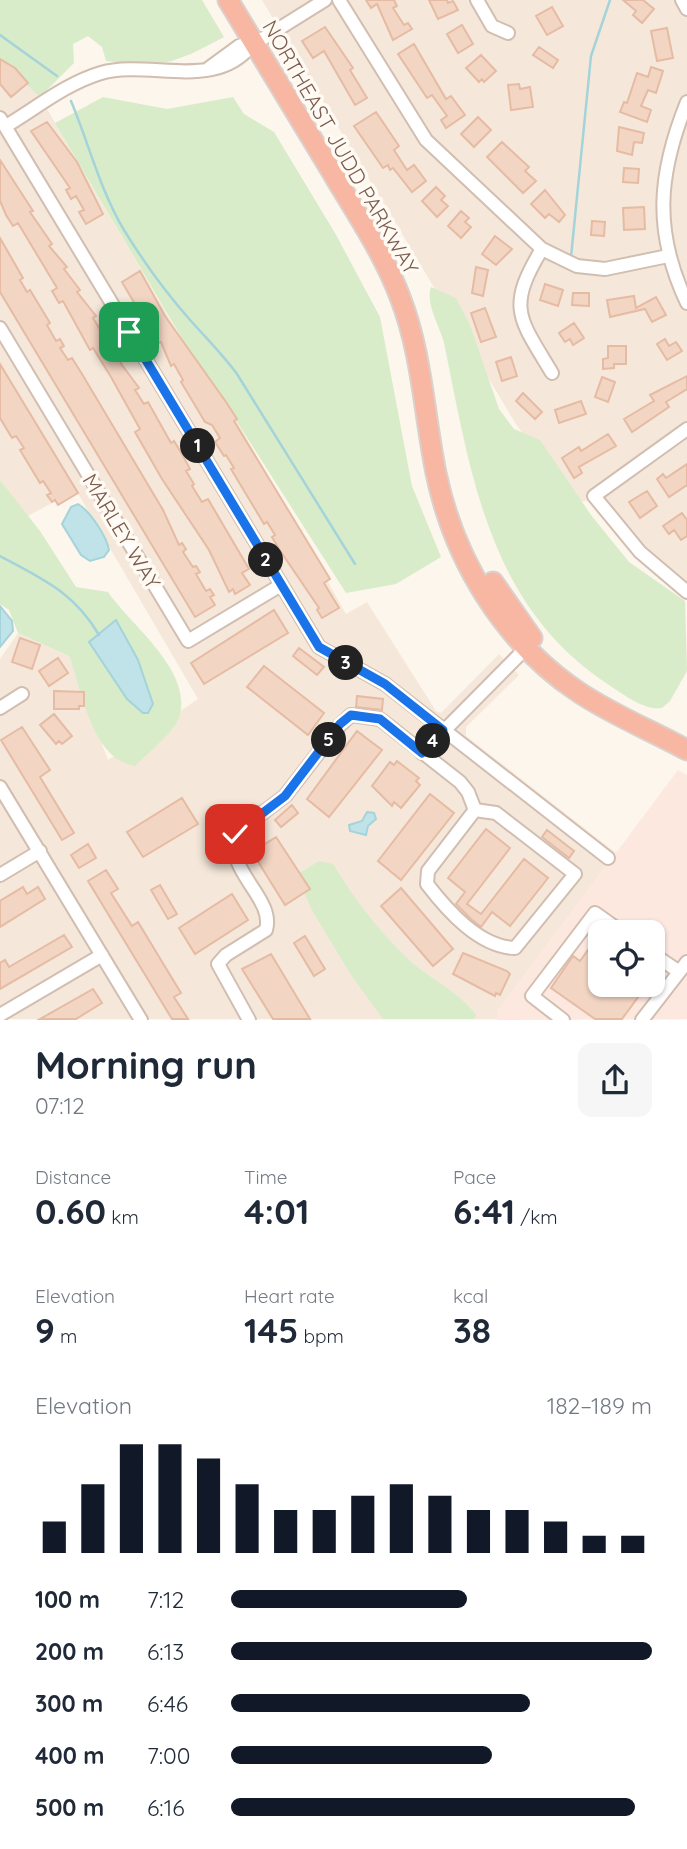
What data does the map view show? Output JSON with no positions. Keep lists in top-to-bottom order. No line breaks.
{"streets":{"highway":["NORTHEAST JUDD PARKWAY"],"street":["MARLEY WAY"]},"page":{"pins":["1","2","3","5","4"],"heading":["Morning run","07:12"],"stats":[["Distance","0.60 km"],["Time","4:01"],["Pace","6:41 /km"],["Elevation","9 m"],["Heart rate","145 bpm"],["kcal","38"]],"chart":["Elevation","182–189 m"],"list":[{"name":"100 m","note":"7:12"},{"name":"200 m","note":"6:13"},{"name":"300 m","note":"6:46"},{"name":"400 m","note":"7:00"},{"name":"500 m","note":"6:16"}]}}
